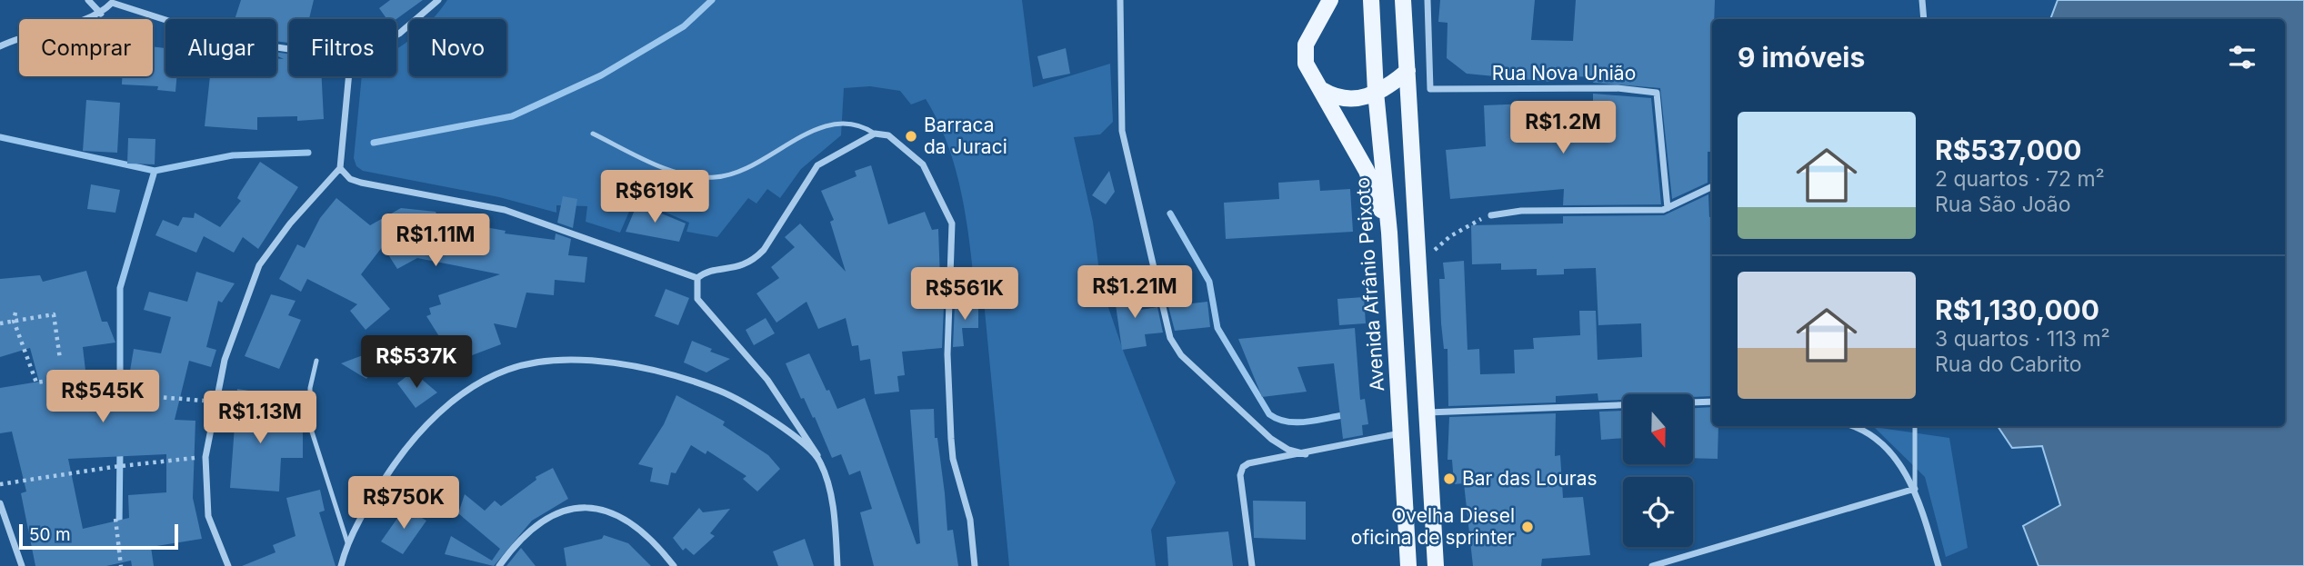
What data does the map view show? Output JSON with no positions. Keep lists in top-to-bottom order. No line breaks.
{"streets":{"main road":["Avenida Afrânio Peixoto"],"street":["Rua Nova União"]},"places":["Barraca da Juraci","Bar das Louras","Ovelha Diesel oficina de sprinter"],"scale_bar":"50 m","north":"bottom","page":{"chip":["Comprar","Alugar","Filtros","Novo"],"heading":"9 imóveis","list":[{"name":"R$537,000","note":"2 quartos · 72 m² · Rua São João"},{"name":"R$1,130,000","note":"3 quartos · 113 m² · Rua do Cabrito"}],"price":["R$1.2M","R$619K","R$1.11M","R$1.21M","R$561K","R$537K","R$545K","R$1.13M","R$750K"],"scale":"50 m"}}
